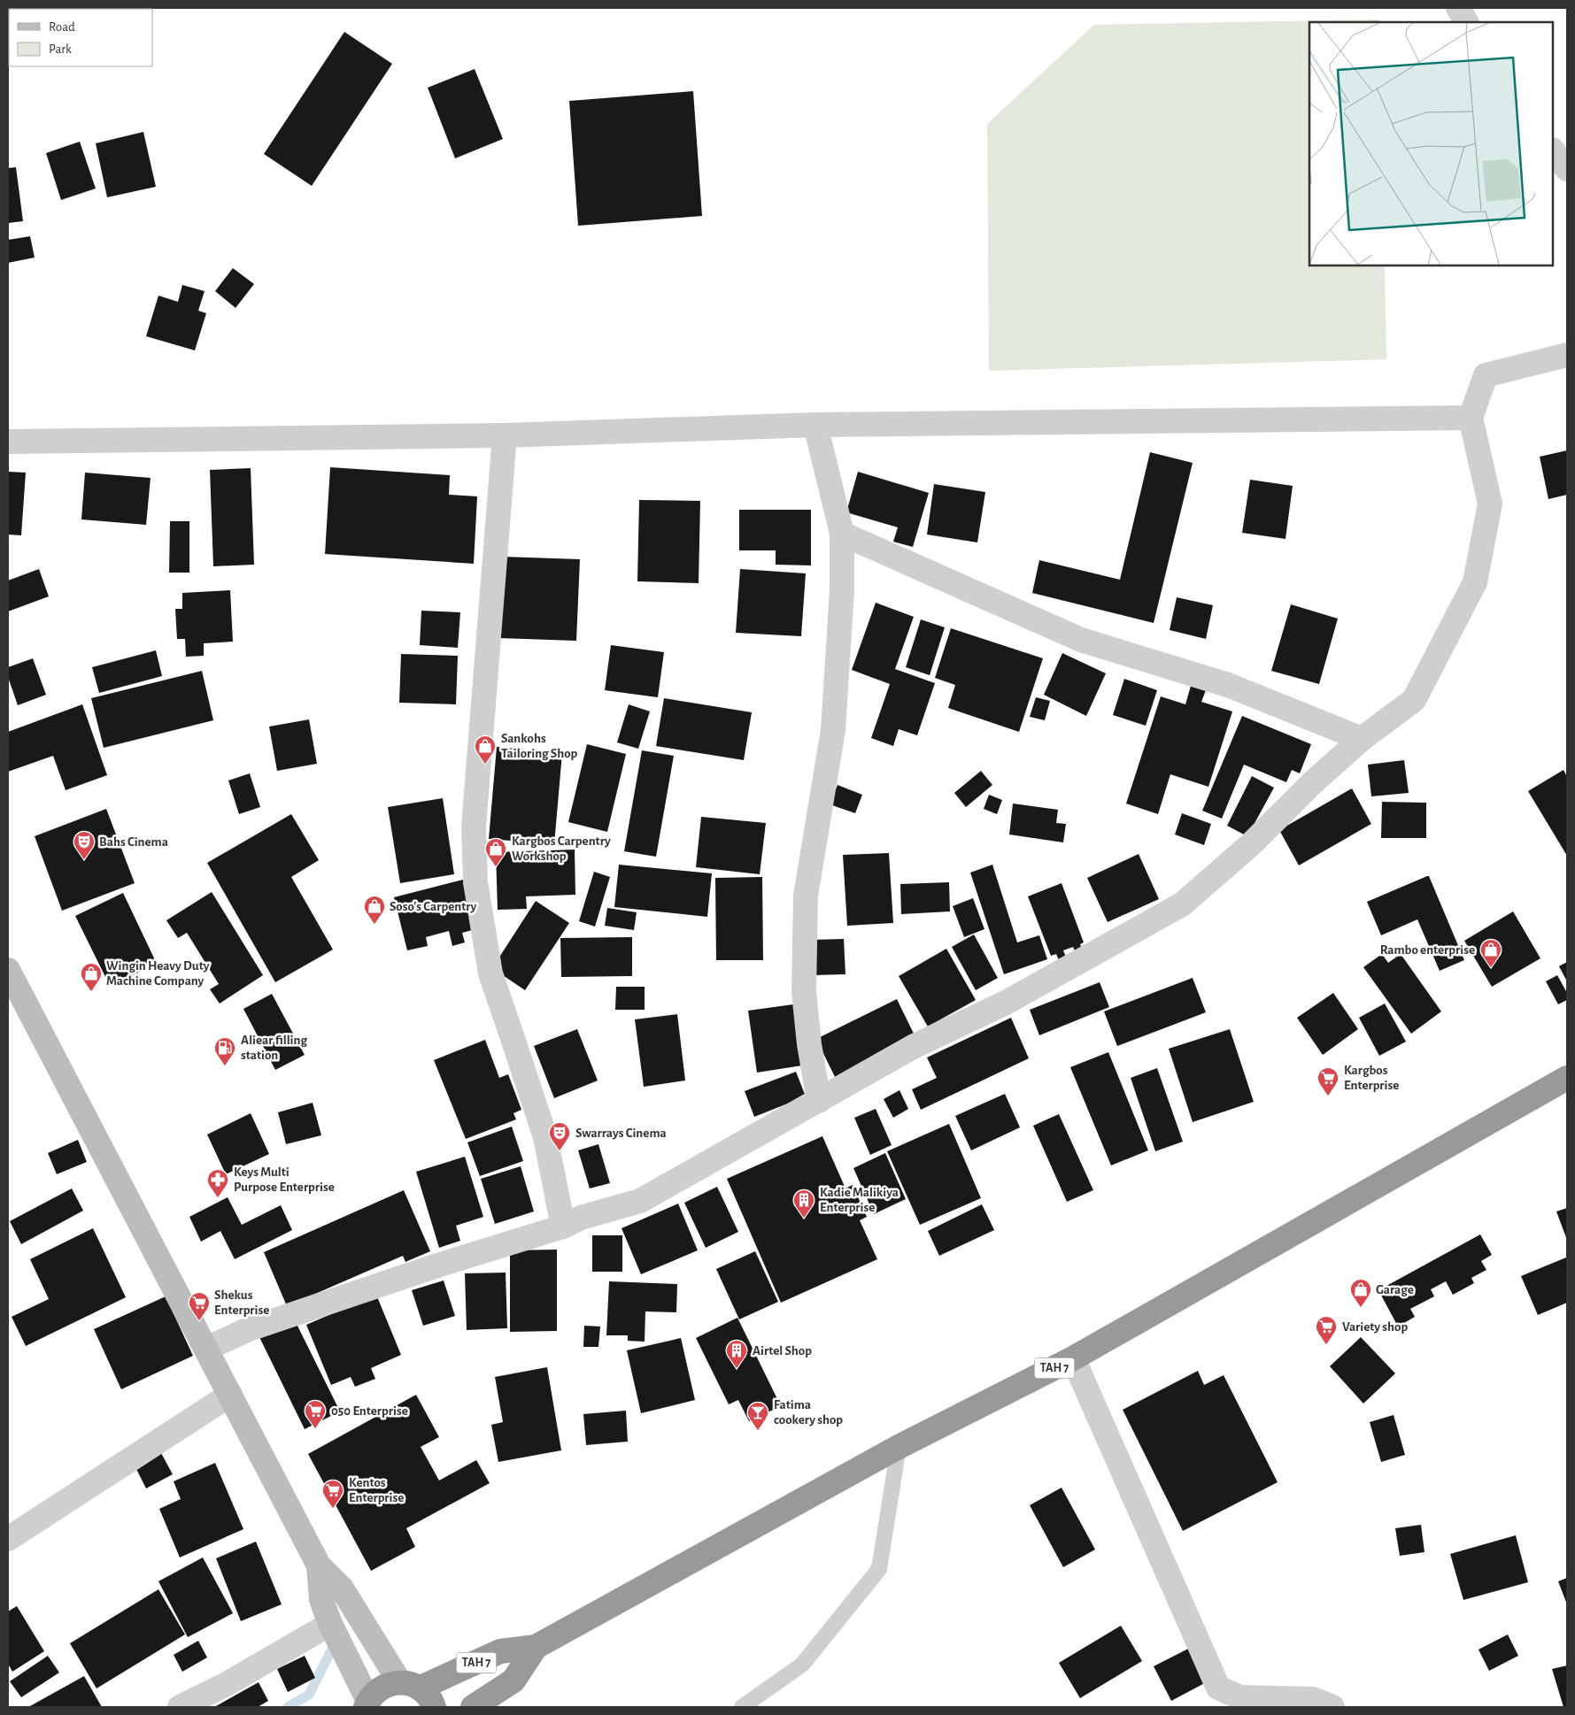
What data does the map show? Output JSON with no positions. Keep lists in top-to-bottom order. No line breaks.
{"streets":{"highway":["TAH 7"]},"places":{"shop":["Sankohs Tailoring Shop","Kargbos Carpentry Workshop","Soso's Carpentry","Rambo enterprise","Wingin Heavy Duty Machine Company","Garage"],"theatre":["Bahs Cinema","Swarrays Cinema"],"fuel station":["Aliear filling station"],"supermarket":["Kargbos Enterprise","Shekus Enterprise","Variety shop","050 Enterprise","Kentos Enterprise"],"pharmacy":["Keys Multi Purpose Enterprise"],"building":["Kadie Malikiya Enterprise","Airtel Shop"],"bar":["Fatima cookery shop"]},"legend":["Road","Park"]}
